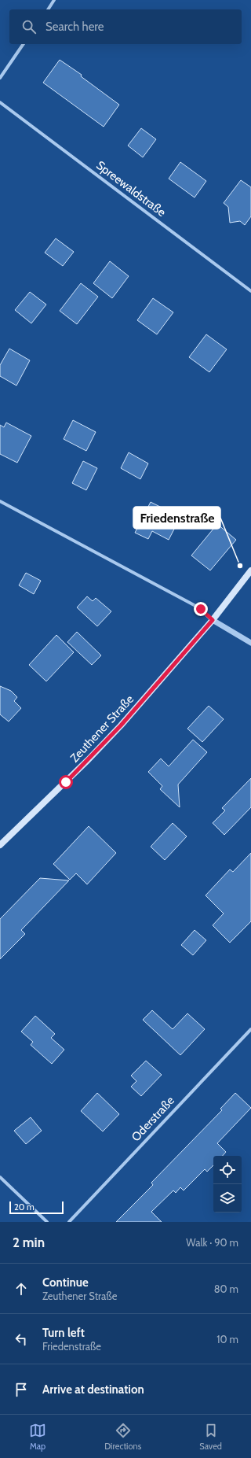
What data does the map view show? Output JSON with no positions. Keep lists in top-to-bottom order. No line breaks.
{"streets":{"main road":["Zeuthener Straße"],"street":["Spreewaldstraße","Oderstraße"]},"places":["Friedenstraße"],"scale_bar":"20 m","page":{"search":"Search here","scale":"20 m","heading":["2 min","Walk · 90 m"],"list":[["Continue","Zeuthener Straße","80 m"],["Turn left","Friedenstraße","10 m"],"Arrive at destination"],"nav":["Map","Directions","Saved"]}}
